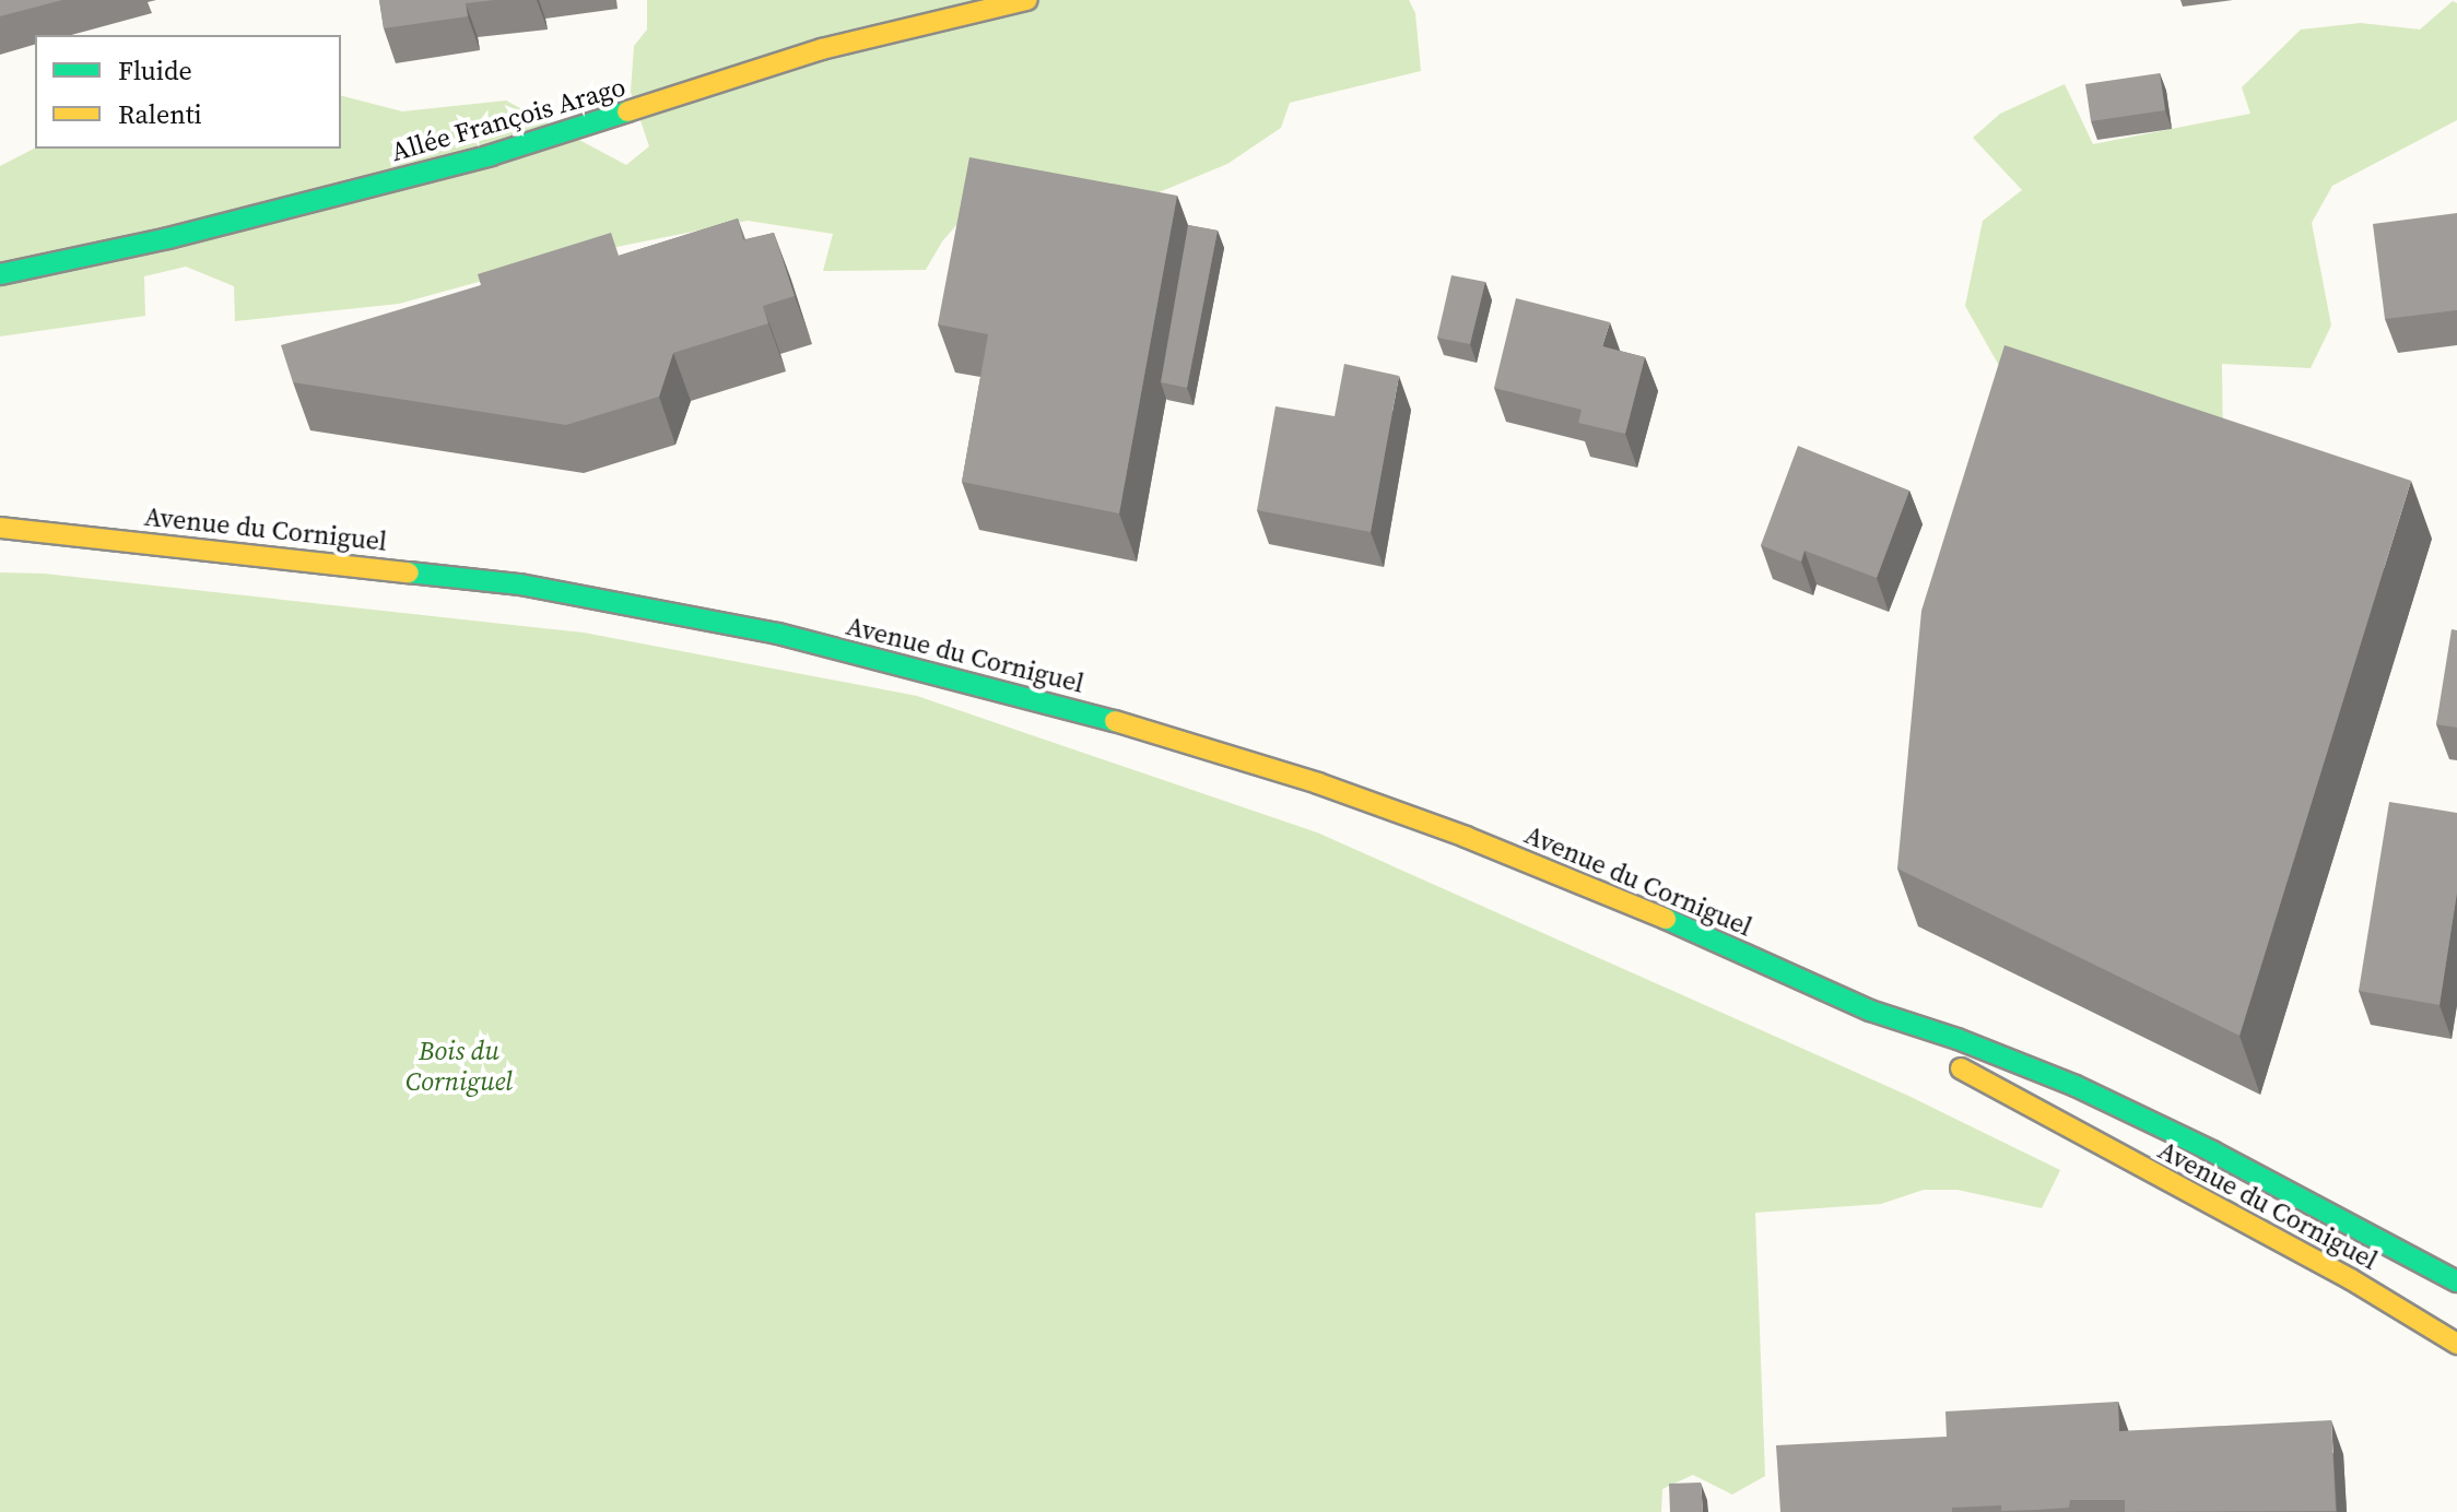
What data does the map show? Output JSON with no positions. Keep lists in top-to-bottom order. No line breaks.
{"streets":{"street":["Allée François Arago","Avenue du Corniguel"]},"parks":["Bois du Corniguel"],"legend":["Fluide","Ralenti"]}
